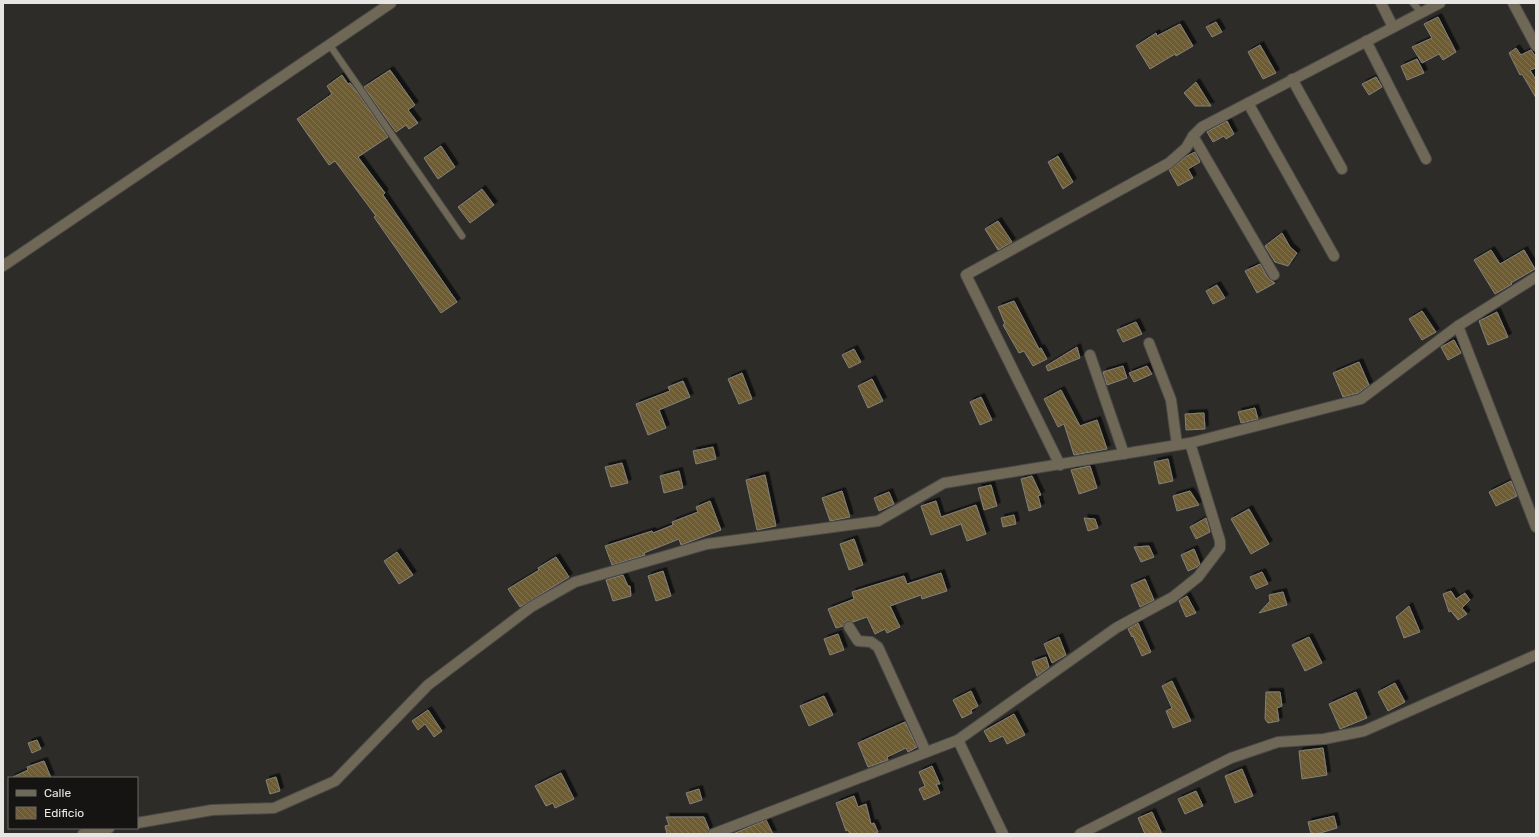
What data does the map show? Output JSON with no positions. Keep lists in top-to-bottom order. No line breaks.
{"legend":["Calle","Edificio"]}
